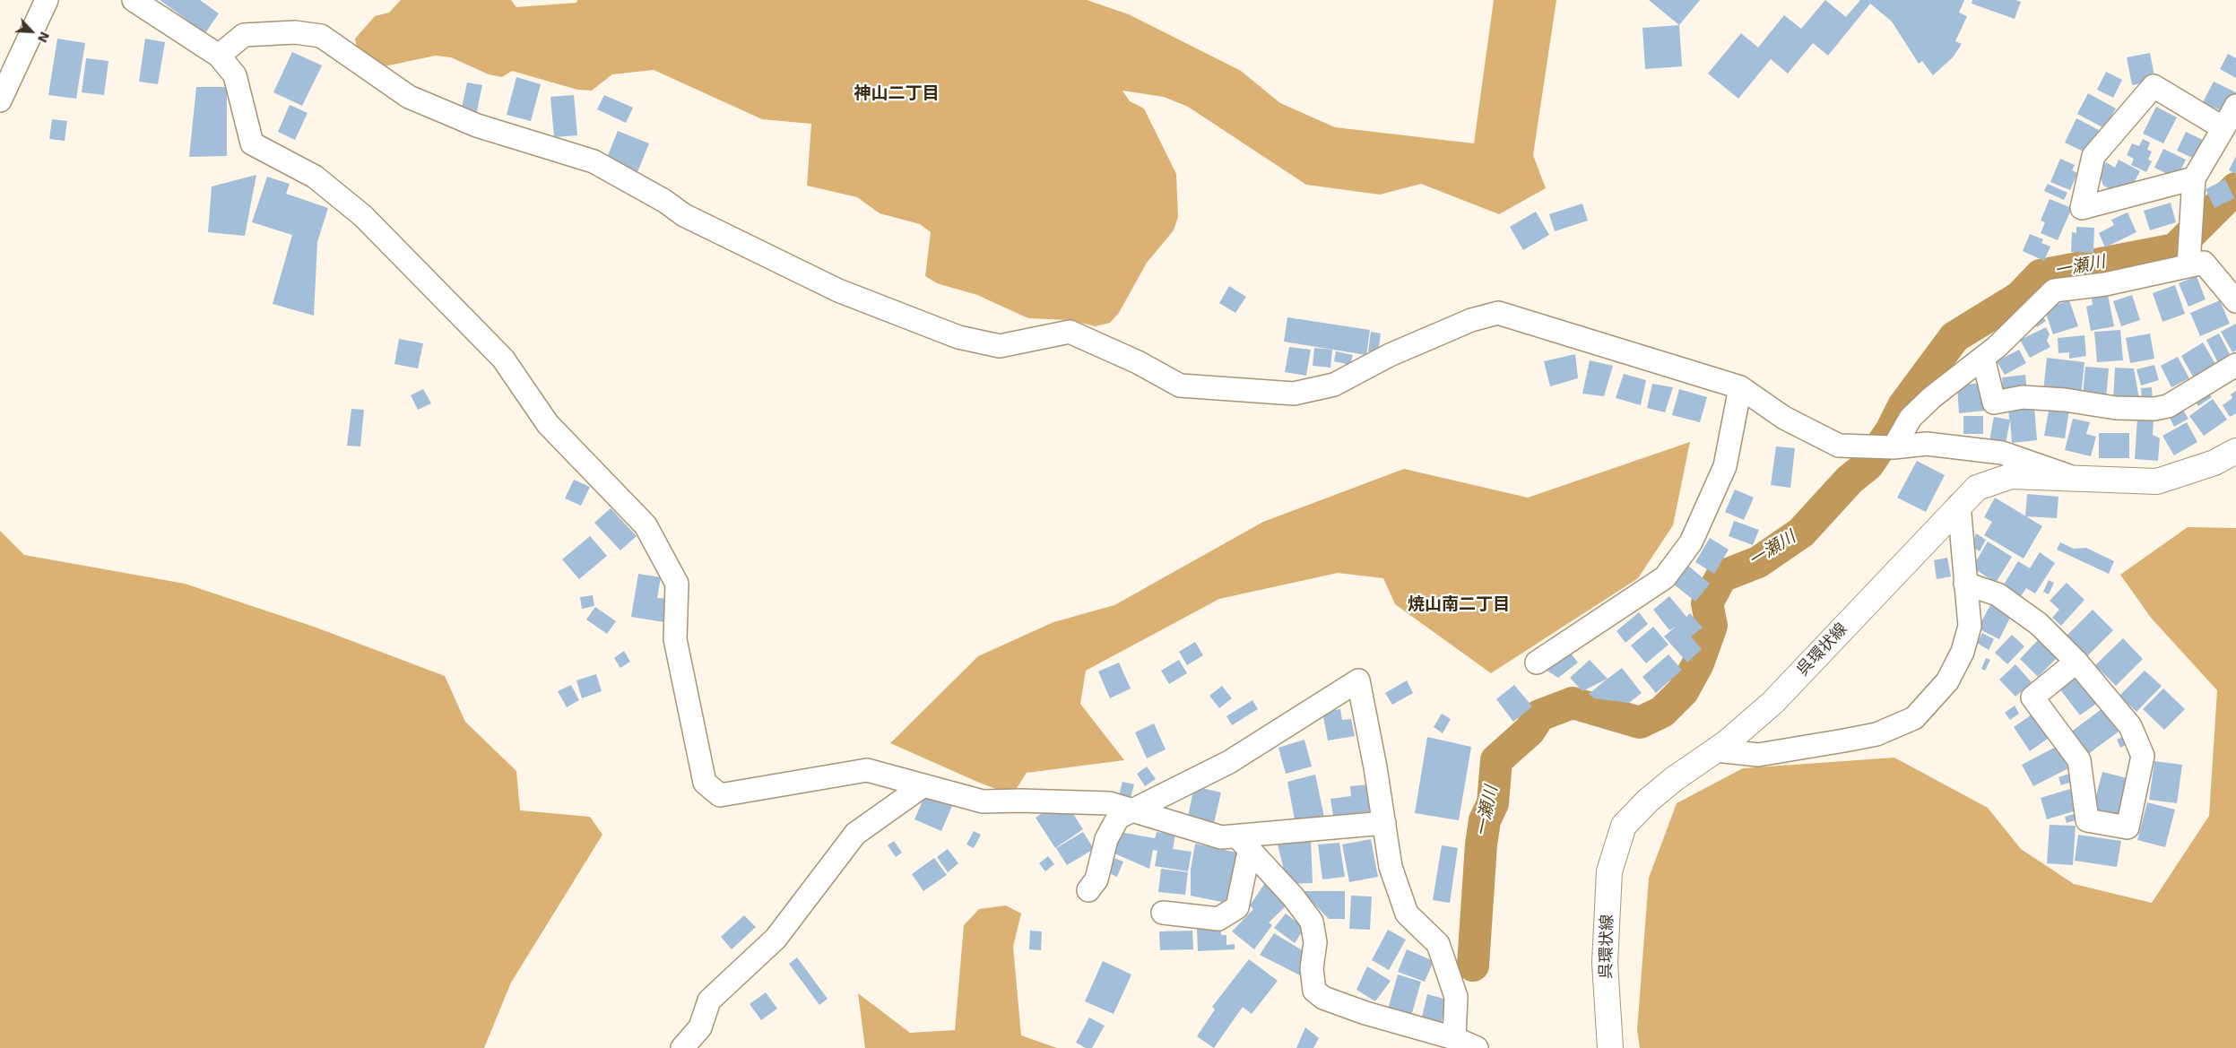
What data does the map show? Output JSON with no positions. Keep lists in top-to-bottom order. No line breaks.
{"streets":{"main road":["呉環状線"]},"districts":["神山二丁目","焼山南二丁目"],"water":["一瀬川"],"north":"bottom right"}
